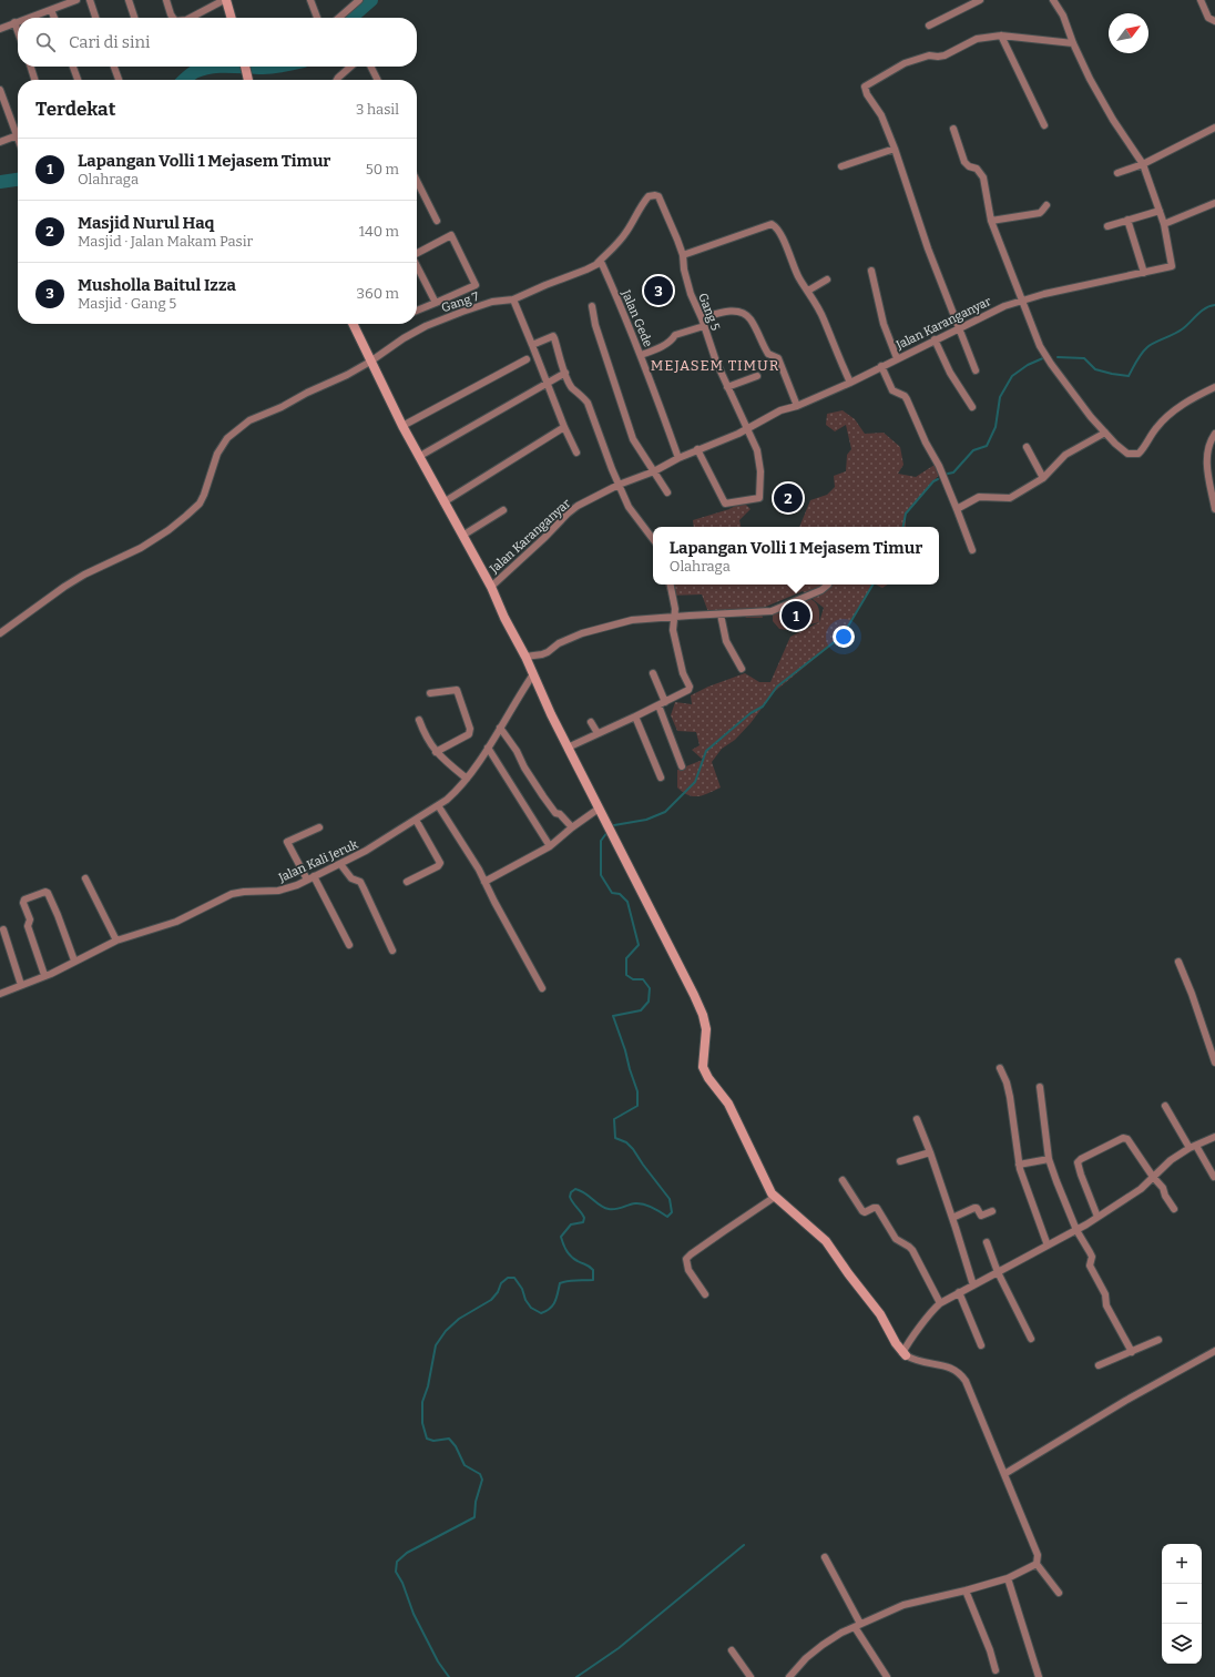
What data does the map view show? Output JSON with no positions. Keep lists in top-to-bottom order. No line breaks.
{"streets":{"street":["Gang 7","Gang 5","Jalan Gede","Jalan Karanganyar","Jalan Kali Jeruk"]},"crossings":[["Gang 7","Gang 5"],["Gang 7","Jalan Gede"],["Gang 5","Jalan Karanganyar"],["Jalan Gede","Jalan Karanganyar"]],"districts":["MEJASEM TIMUR"],"north":"top right","page":{"search":"Cari di sini","heading":["Terdekat","3 hasil"],"list":[{"mark":"1","name":"Lapangan Volli 1 Mejasem Timur","note":"Olahraga","value":"50 m"},{"mark":"2","name":"Masjid Nurul Haq","note":"Masjid · Jalan Makam Pasir","value":"140 m"},{"mark":"3","name":"Musholla Baitul Izza","note":"Masjid · Gang 5","value":"360 m"}],"pins":["3","2","1"],"popup":["Lapangan Volli 1 Mejasem Timur","Olahraga"],"map_buttons":["+","−"]}}
